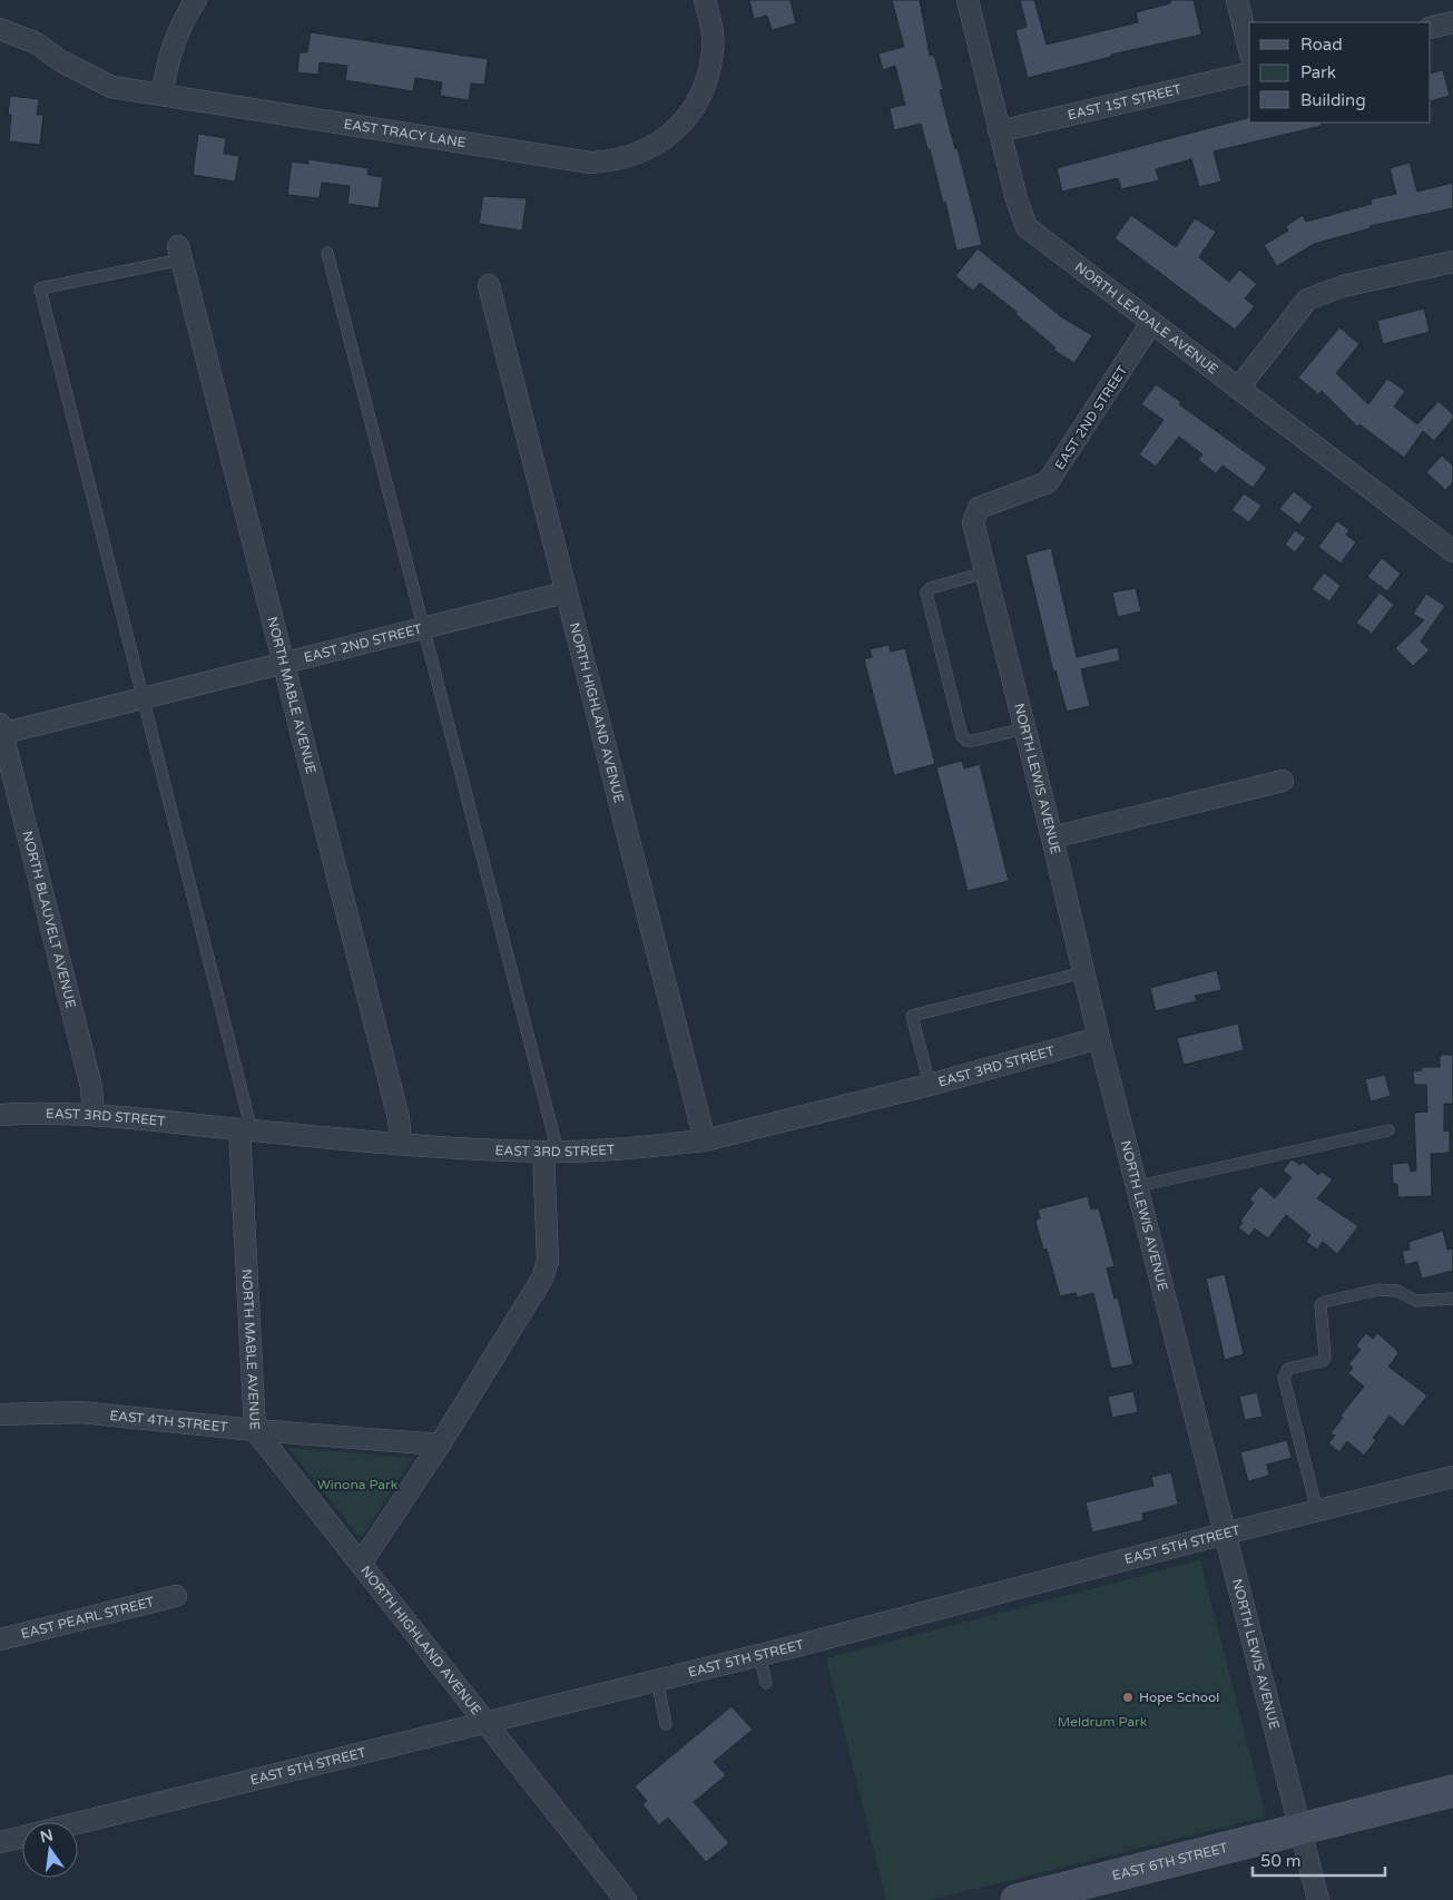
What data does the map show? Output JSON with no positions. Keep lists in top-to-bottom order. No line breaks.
{"streets":{"main road":["EAST 6TH STREET"],"street":["EAST 1ST STREET","EAST TRACY LANE","NORTH LEADALE AVENUE","EAST 2ND STREET","NORTH MABLE AVENUE","NORTH HIGHLAND AVENUE","NORTH LEWIS AVENUE","NORTH BLAUVELT AVENUE","EAST 3RD STREET","EAST 4TH STREET","EAST 5TH STREET","EAST PEARL STREET"]},"crossings":[["EAST 1ST STREET","NORTH LEADALE AVENUE"],["NORTH LEADALE AVENUE","EAST 2ND STREET"],["EAST 2ND STREET","NORTH MABLE AVENUE"],["EAST 2ND STREET","NORTH HIGHLAND AVENUE"],["EAST 2ND STREET","NORTH LEWIS AVENUE"],["EAST 2ND STREET","NORTH BLAUVELT AVENUE"],["NORTH MABLE AVENUE","NORTH HIGHLAND AVENUE"],["NORTH MABLE AVENUE","EAST 3RD STREET"],["NORTH MABLE AVENUE","EAST 4TH STREET"],["NORTH HIGHLAND AVENUE","EAST 3RD STREET"],["NORTH HIGHLAND AVENUE","EAST 4TH STREET"],["NORTH HIGHLAND AVENUE","EAST 5TH STREET"],["NORTH LEWIS AVENUE","EAST 3RD STREET"],["NORTH LEWIS AVENUE","EAST 5TH STREET"],["NORTH LEWIS AVENUE","EAST 6TH STREET"],["NORTH BLAUVELT AVENUE","EAST 3RD STREET"]],"parks":["Winona Park","Meldrum Park"],"places":["Hope School"],"legend":["Road","Park","Building"],"scale_bar":"50 m","north":"top"}
